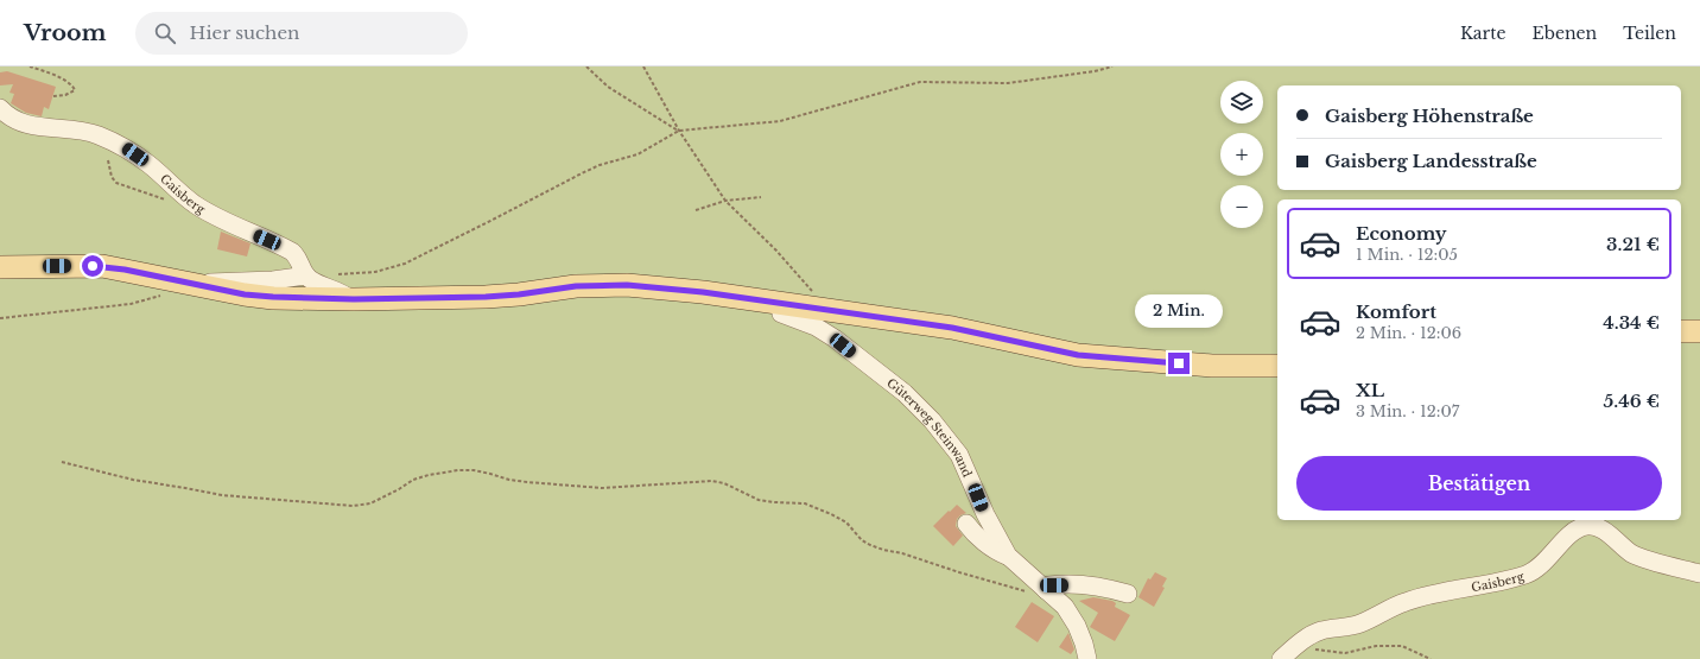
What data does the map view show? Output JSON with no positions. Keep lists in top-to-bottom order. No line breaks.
{"streets":{"street":["Gaisberg","Güterweg Steinwand"]},"page":{"header":"Vroom","search":"Hier suchen","nav":["Karte","Ebenen","Teilen"],"map_buttons":["+","−"],"banner":["Gaisberg Höhenstraße","Gaisberg Landesstraße"],"list":[{"name":"Economy","note":"1 Min. · 12:05","value":"3.21 €"},{"name":"Komfort","note":"2 Min. · 12:06","value":"4.34 €"},{"name":"XL","note":"3 Min. · 12:07","value":"5.46 €"}],"bubble":"2 Min.","buttons":"Bestätigen"}}
